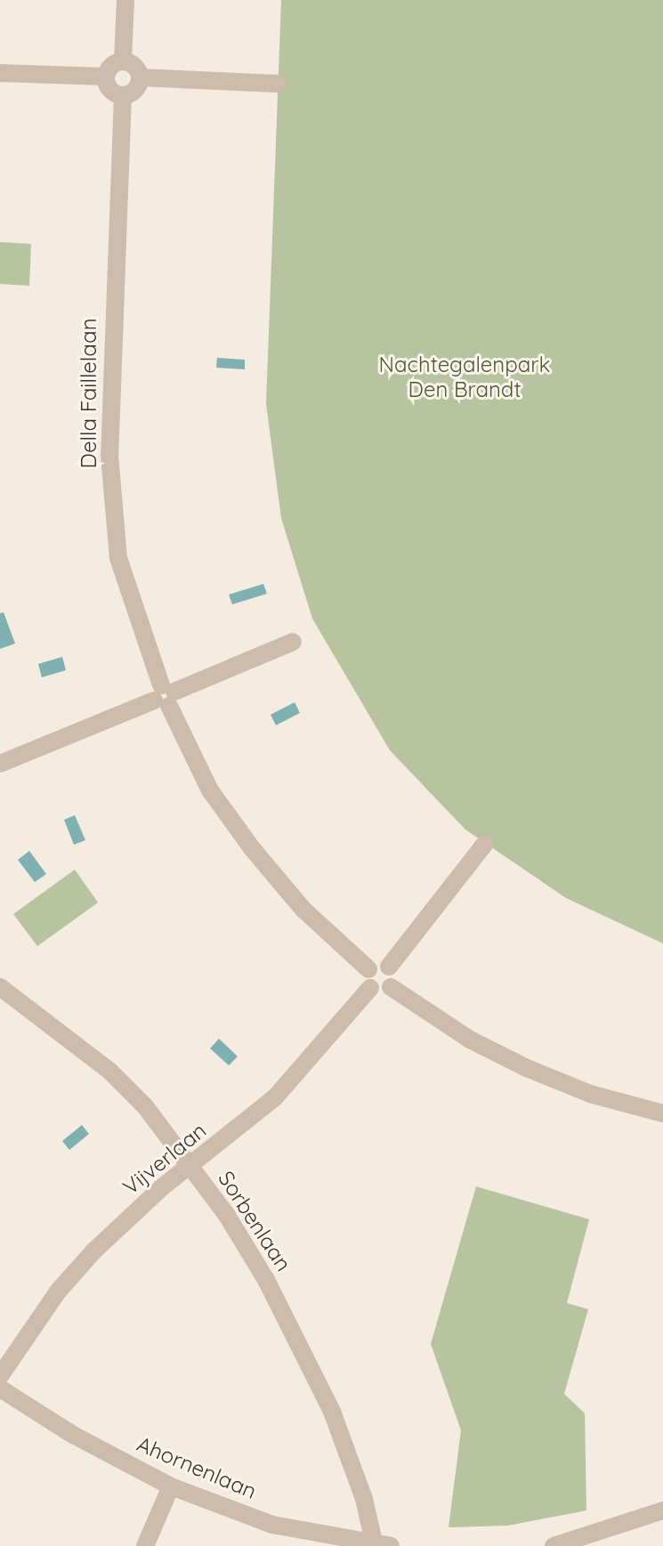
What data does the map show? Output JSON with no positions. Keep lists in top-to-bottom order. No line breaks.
{"streets":{"street":["Della Faillelaan","Vijverlaan","Sorbenlaan","Ahornenlaan"]},"crossings":[["Della Faillelaan","Vijverlaan"],["Vijverlaan","Sorbenlaan"],["Sorbenlaan","Ahornenlaan"]],"parks":["Nachtegalenpark Den Brandt"]}
